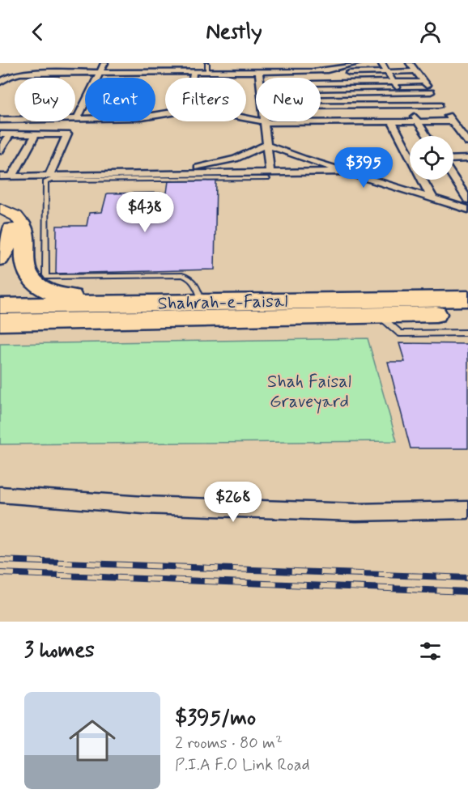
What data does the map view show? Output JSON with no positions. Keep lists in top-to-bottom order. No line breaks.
{"streets":{"highway":["Shahrah-e-Faisal"]},"parks":["Shah Faisal Graveyard"],"page":{"header":"Nestly","chip":["Buy","Rent","Filters","New"],"price":["$395","$438","$268"],"heading":"3 homes","list":[{"name":"$395/mo","note":"2 rooms · 80 m² · P.I.A F.O Link Road"}]}}
